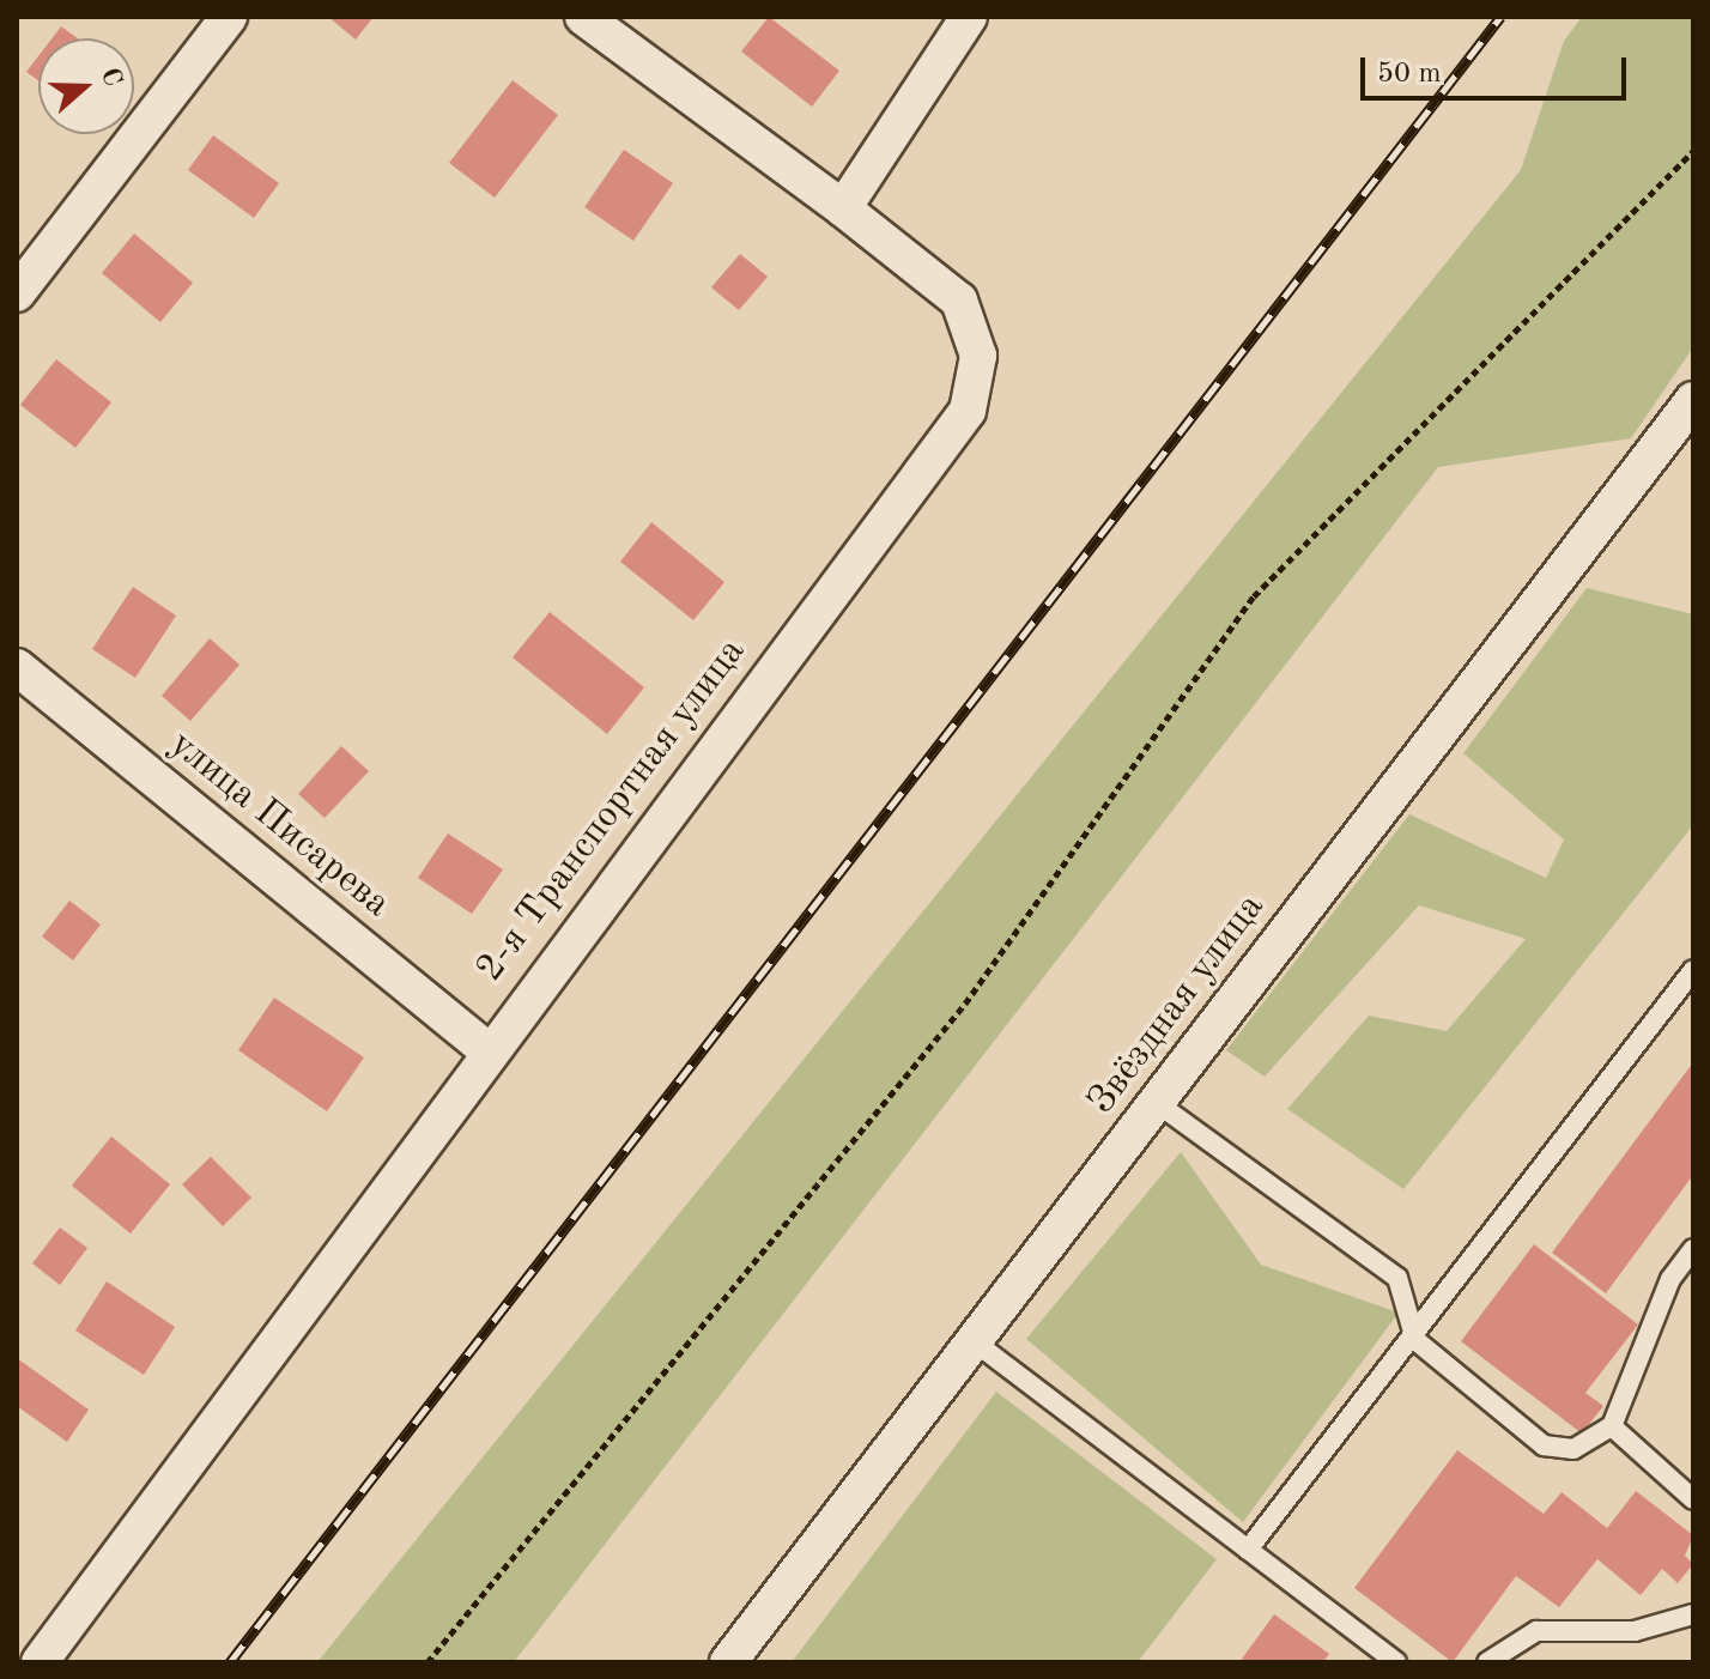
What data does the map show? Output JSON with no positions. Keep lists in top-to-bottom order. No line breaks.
{"streets":{"street":["2-я Транспортная улица","улица Писарева","Звёздная улица"]},"crossings":[["2-я Транспортная улица","улица Писарева"]],"scale_bar":"50 m","north":"right"}
